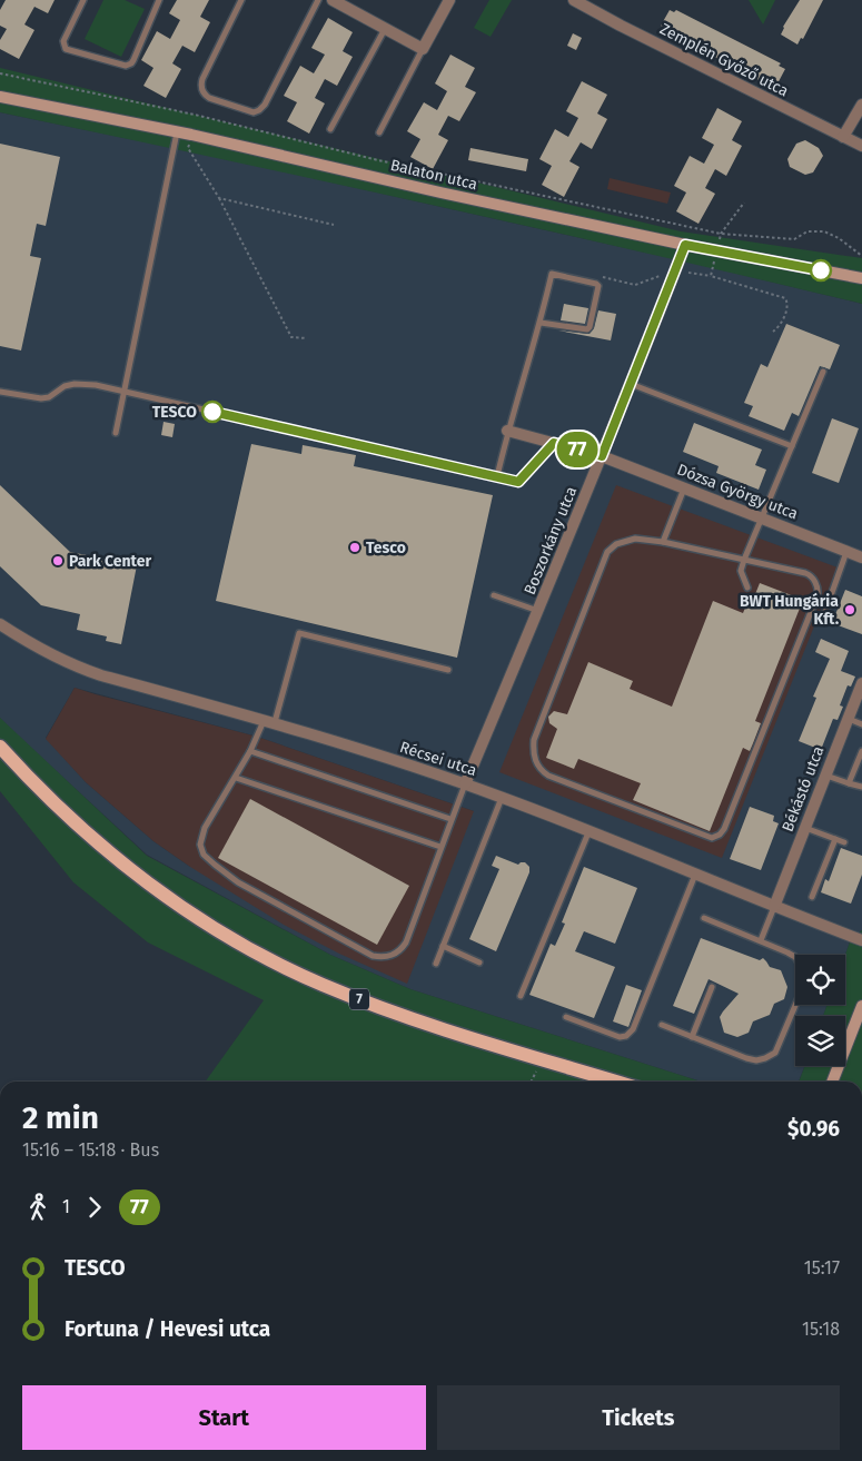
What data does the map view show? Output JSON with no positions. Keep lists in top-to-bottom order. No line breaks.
{"streets":{"main road":["7"],"street":["Zemplén Győző utca","Balaton utca","Dózsa György utca","Boszorkány utca","Récsei utca","Békástó utca"]},"crossings":[["Balaton utca","Boszorkány utca"],["Dózsa György utca","Boszorkány utca"],["Boszorkány utca","Récsei utca"],["Récsei utca","Békástó utca"]],"places":["TESCO","Tesco","Park Center","BWT Hungária Kft."],"lines":["bus line 77"],"page":{"on_map":"77","heading":["2 min","15:16 – 15:18 · Bus","$0.96"],"legs":["1","77"],"list":[{"name":"TESCO","value":"15:17"},{"name":"Fortuna / Hevesi utca","value":"15:18"}],"buttons":["Start","Tickets"]}}
